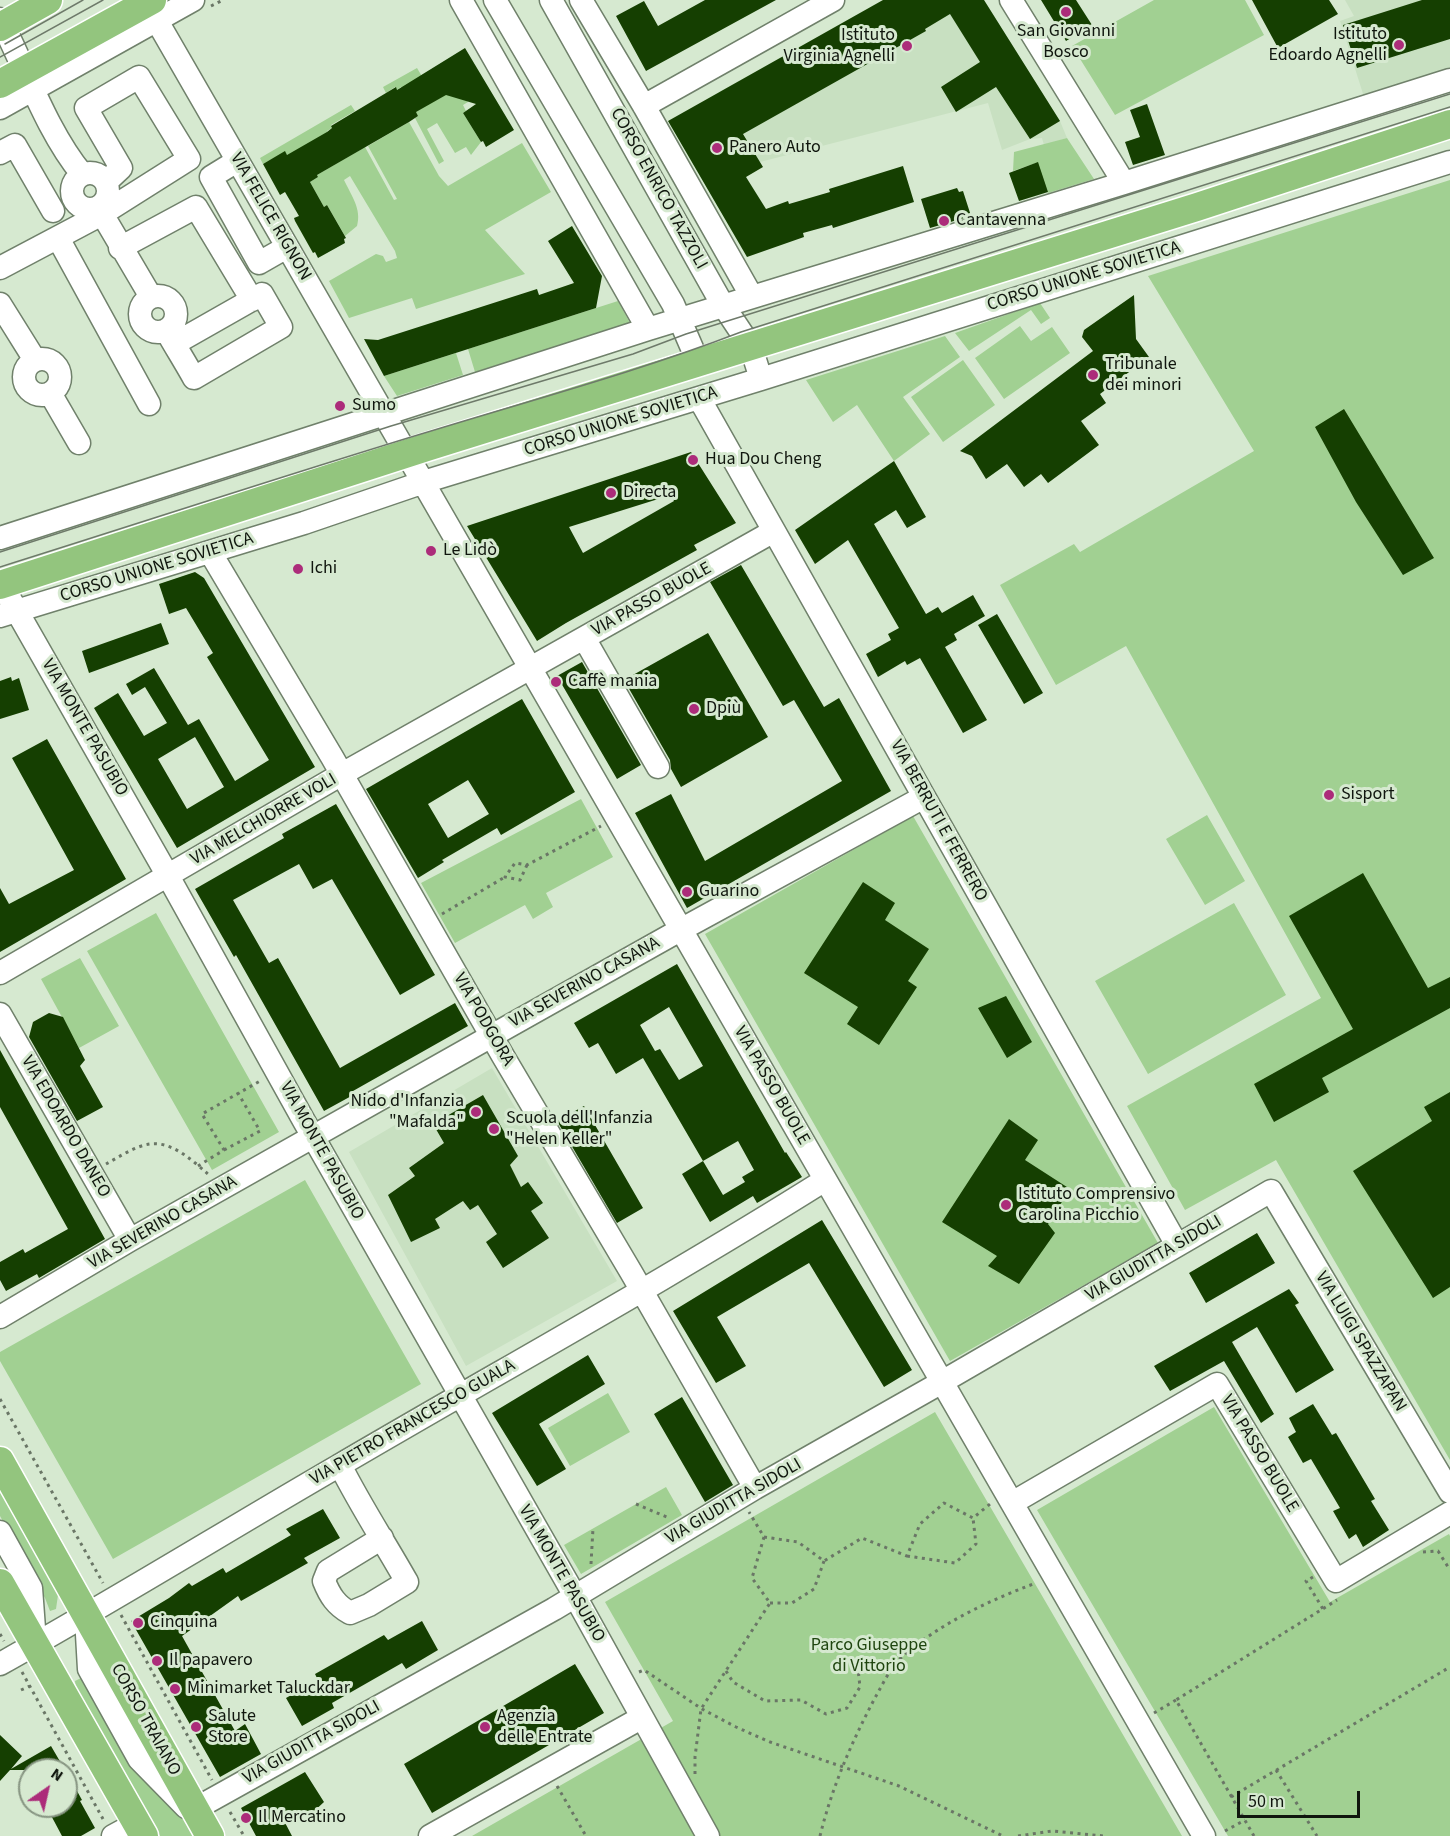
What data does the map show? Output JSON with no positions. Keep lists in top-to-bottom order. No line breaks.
{"streets":{"main road":["CORSO UNIONE SOVIETICA","CORSO TRAIANO"],"street":["CORSO ENRICO TAZZOLI","VIA FELICE RIGNON","VIA PASSO BUOLE","VIA MONTE PASUBIO","VIA MELCHIORRE VOLI","VIA BERRUTI E FERRERO","VIA SEVERINO CASANA","VIA PODGORA","VIA EDOARDO DANEO","VIA GIUDITTA SIDOLI","VIA LUIGI SPAZZAPAN","VIA PIETRO FRANCESCO GUALA"]},"crossings":[["CORSO ENRICO TAZZOLI","CORSO UNIONE SOVIETICA"],["CORSO UNIONE SOVIETICA","VIA PASSO BUOLE"],["CORSO UNIONE SOVIETICA","VIA MONTE PASUBIO"],["CORSO UNIONE SOVIETICA","VIA BERRUTI E FERRERO"],["CORSO UNIONE SOVIETICA","VIA PODGORA"],["VIA PASSO BUOLE","VIA MELCHIORRE VOLI"],["VIA PASSO BUOLE","VIA BERRUTI E FERRERO"],["VIA PASSO BUOLE","VIA SEVERINO CASANA"],["VIA PASSO BUOLE","VIA GIUDITTA SIDOLI"],["VIA PASSO BUOLE","VIA PIETRO FRANCESCO GUALA"],["VIA MONTE PASUBIO","VIA MELCHIORRE VOLI"],["VIA MONTE PASUBIO","VIA SEVERINO CASANA"],["VIA MONTE PASUBIO","VIA GIUDITTA SIDOLI"],["VIA MONTE PASUBIO","VIA PIETRO FRANCESCO GUALA"],["VIA MELCHIORRE VOLI","VIA PODGORA"],["VIA BERRUTI E FERRERO","VIA SEVERINO CASANA"],["VIA BERRUTI E FERRERO","VIA GIUDITTA SIDOLI"],["VIA SEVERINO CASANA","VIA PODGORA"],["VIA SEVERINO CASANA","VIA EDOARDO DANEO"],["VIA PODGORA","VIA GIUDITTA SIDOLI"],["VIA PODGORA","VIA PIETRO FRANCESCO GUALA"],["VIA GIUDITTA SIDOLI","VIA LUIGI SPAZZAPAN"],["VIA GIUDITTA SIDOLI","CORSO TRAIANO"],["VIA PIETRO FRANCESCO GUALA","CORSO TRAIANO"]],"parks":["Parco Giuseppe di Vittorio"],"places":["San Giovanni Bosco","Istituto Edoardo Agnelli","Istituto Virginia Agnelli","Panero Auto","Cantavenna","Tribunale dei minori","Sumo","Hua Dou Cheng","Directa","Le Lidò","Ichi","Caffè mania","Dpiù","Sisport","Guarino","Nido d'Infanzia \"Mafalda\"","Scuola dell'Infanzia \"Helen Keller\"","Istituto Comprensivo Carolina Picchio","Cinquina","Il papavero","Minimarket Taluckdar","Salute Store","Agenzia delle Entrate","Il Mercatino"],"scale_bar":"50 m","north":"top right"}
